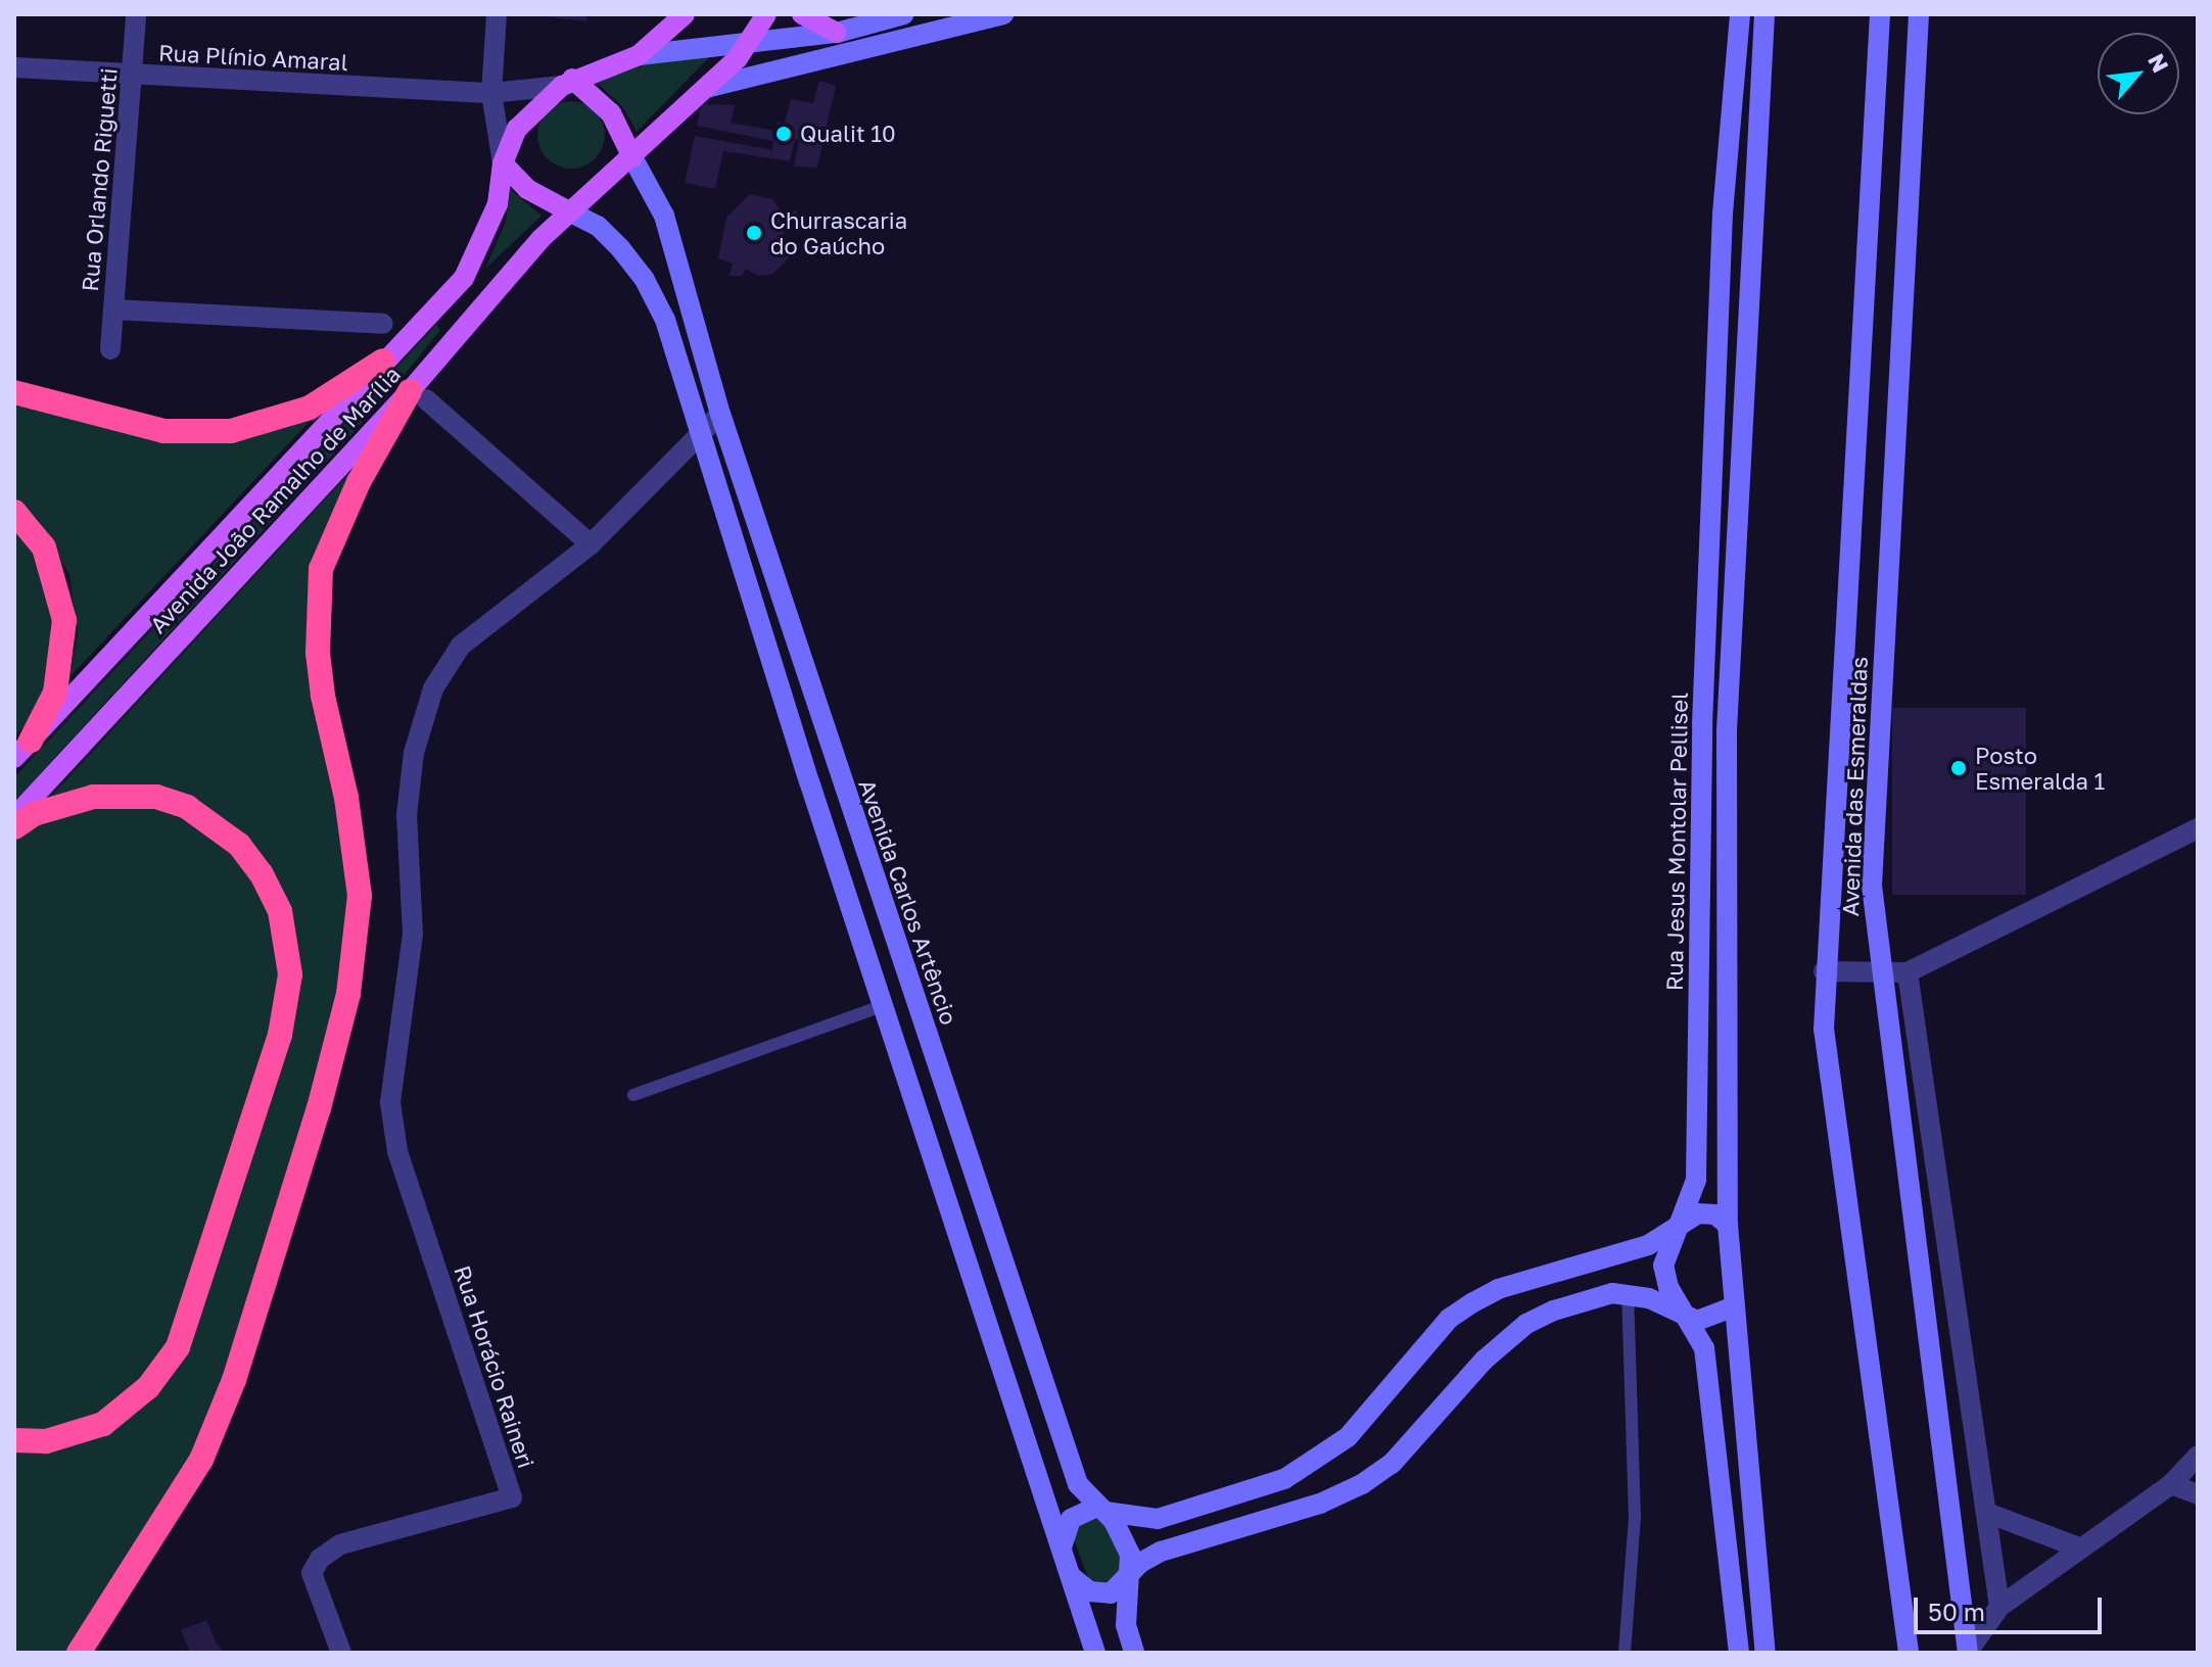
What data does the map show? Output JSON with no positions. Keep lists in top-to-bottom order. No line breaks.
{"streets":{"main road":["Avenida João Ramalho de Marília","Avenida das Esmeraldas","Rua Jesus Montolar Pellisel","Avenida Carlos Artêncio"],"street":["Rua Plínio Amaral","Rua Orlando Riguetti","Rua Horácio Raineri"]},"crossings":[["Rua Plínio Amaral","Rua Orlando Riguetti"],["Rua Plínio Amaral","Avenida João Ramalho de Marília"],["Rua Plínio Amaral","Avenida Carlos Artêncio"],["Avenida João Ramalho de Marília","Avenida Carlos Artêncio"]],"places":["Qualit 10","Churrascaria do Gaúcho","Posto Esmeralda 1"],"scale_bar":"50 m","north":"top right"}
